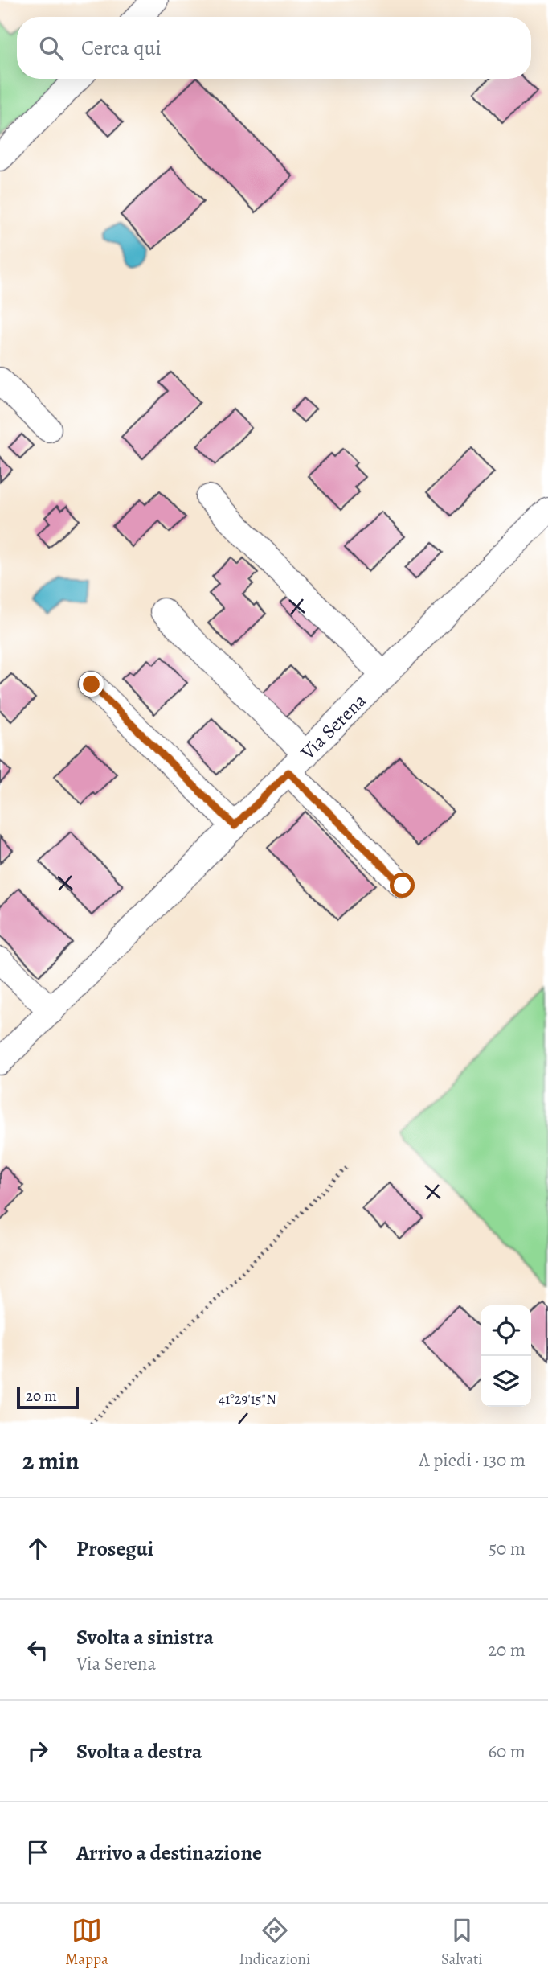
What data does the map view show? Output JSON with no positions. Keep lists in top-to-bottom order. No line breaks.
{"streets":{"street":["Via Serena"]},"scale_bar":"20 m","page":{"search":"Cerca qui","scale":"20 m","heading":["2 min","A piedi · 130 m"],"list":[["Prosegui","50 m"],["Svolta a sinistra","Via Serena","20 m"],["Svolta a destra","60 m"],"Arrivo a destinazione"],"nav":["Mappa","Indicazioni","Salvati"]},"coordinates":["41°29'15\"N"]}
